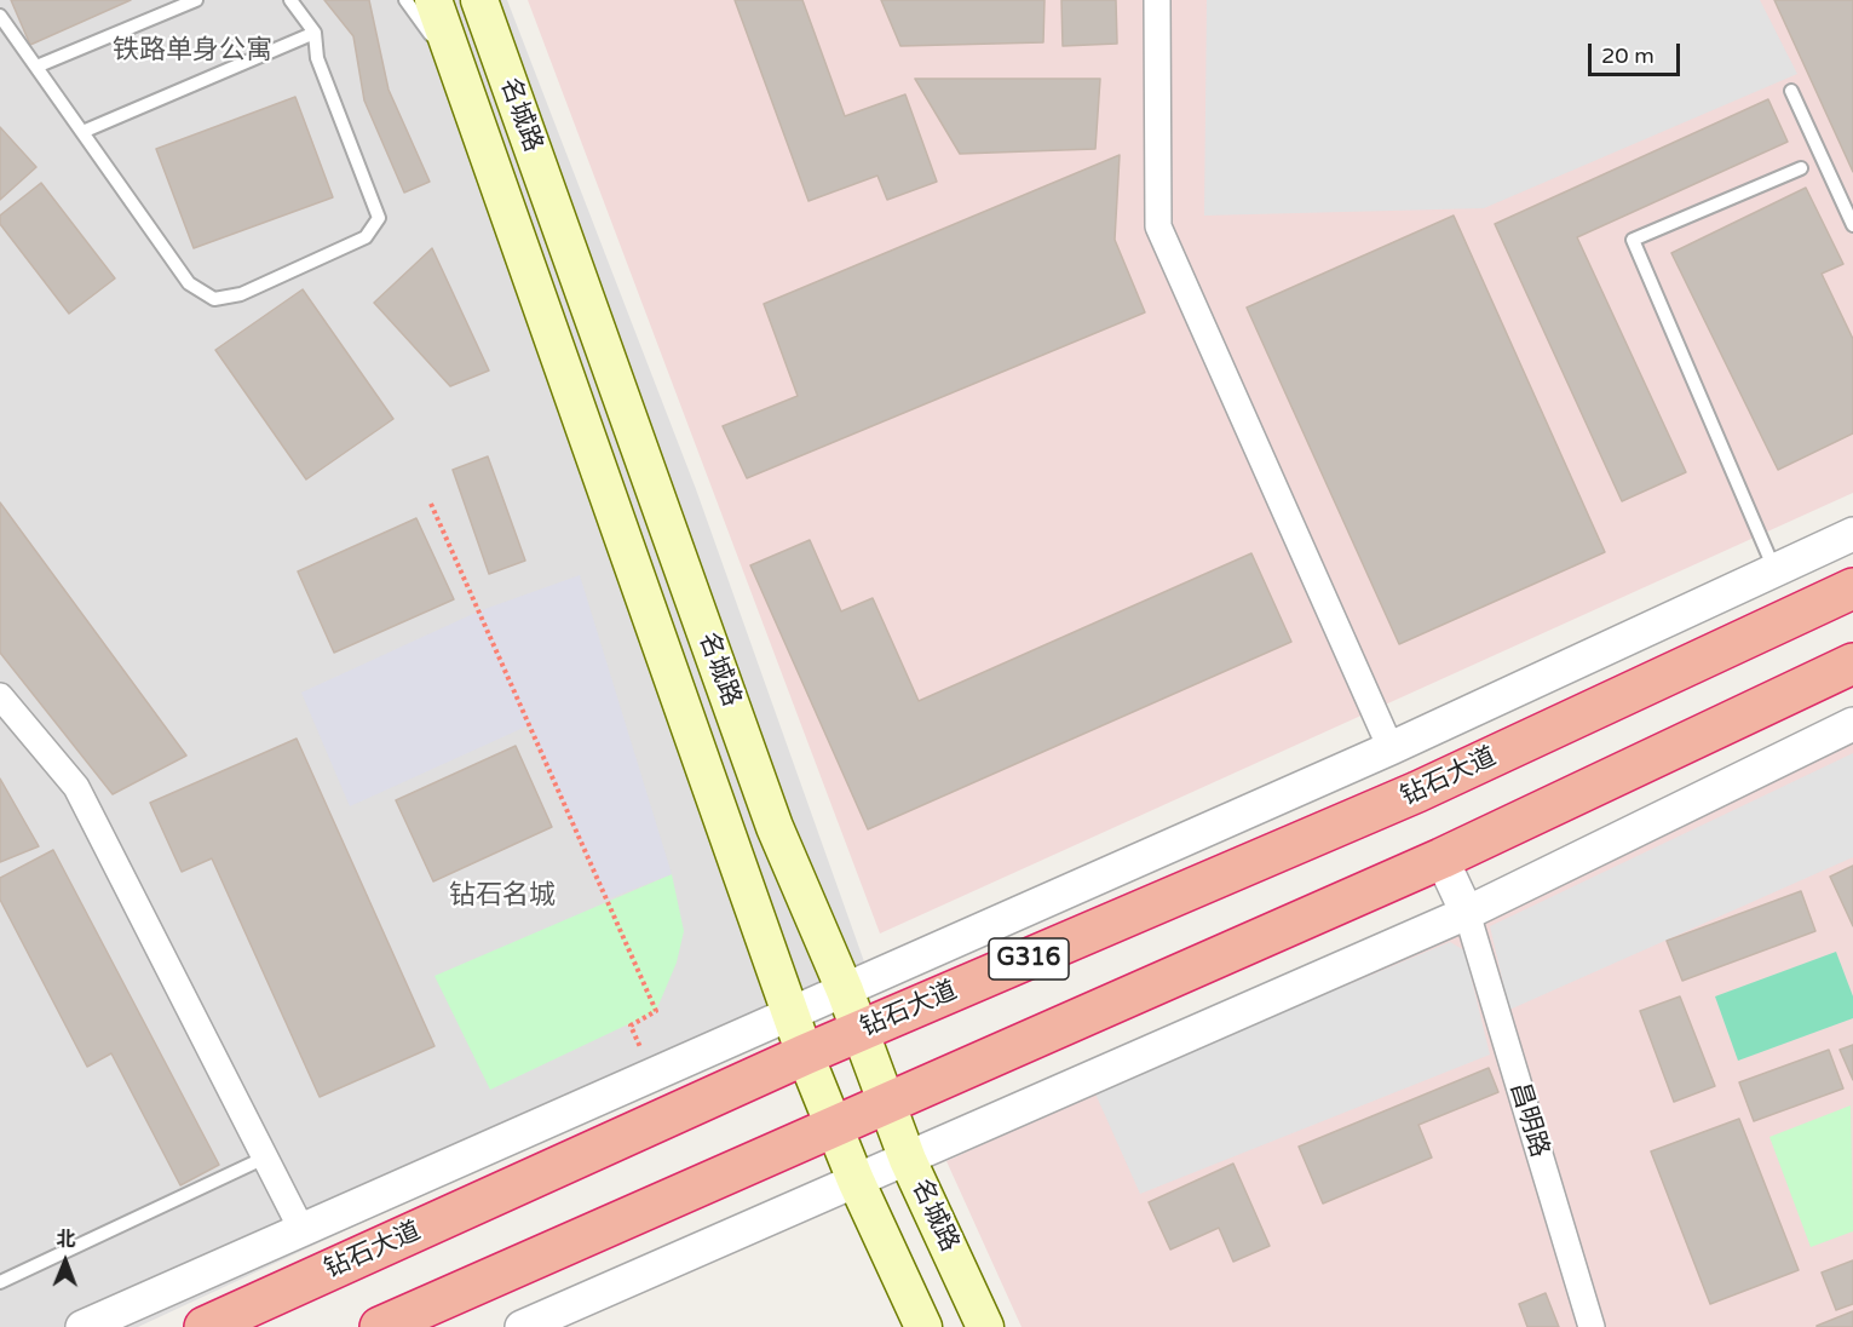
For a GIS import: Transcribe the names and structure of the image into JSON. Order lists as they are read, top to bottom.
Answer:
{
  "streets": {
    "highway": ["钻石大道", "G316"],
    "main road": ["名城路"],
    "street": ["昌明路"]
  },
  "crossings": [
    ["名城路", "钻石大道"]
  ],
  "districts": ["铁路单身公寓", "钻石名城"],
  "scale_bar": "20 m",
  "north": "top"
}
